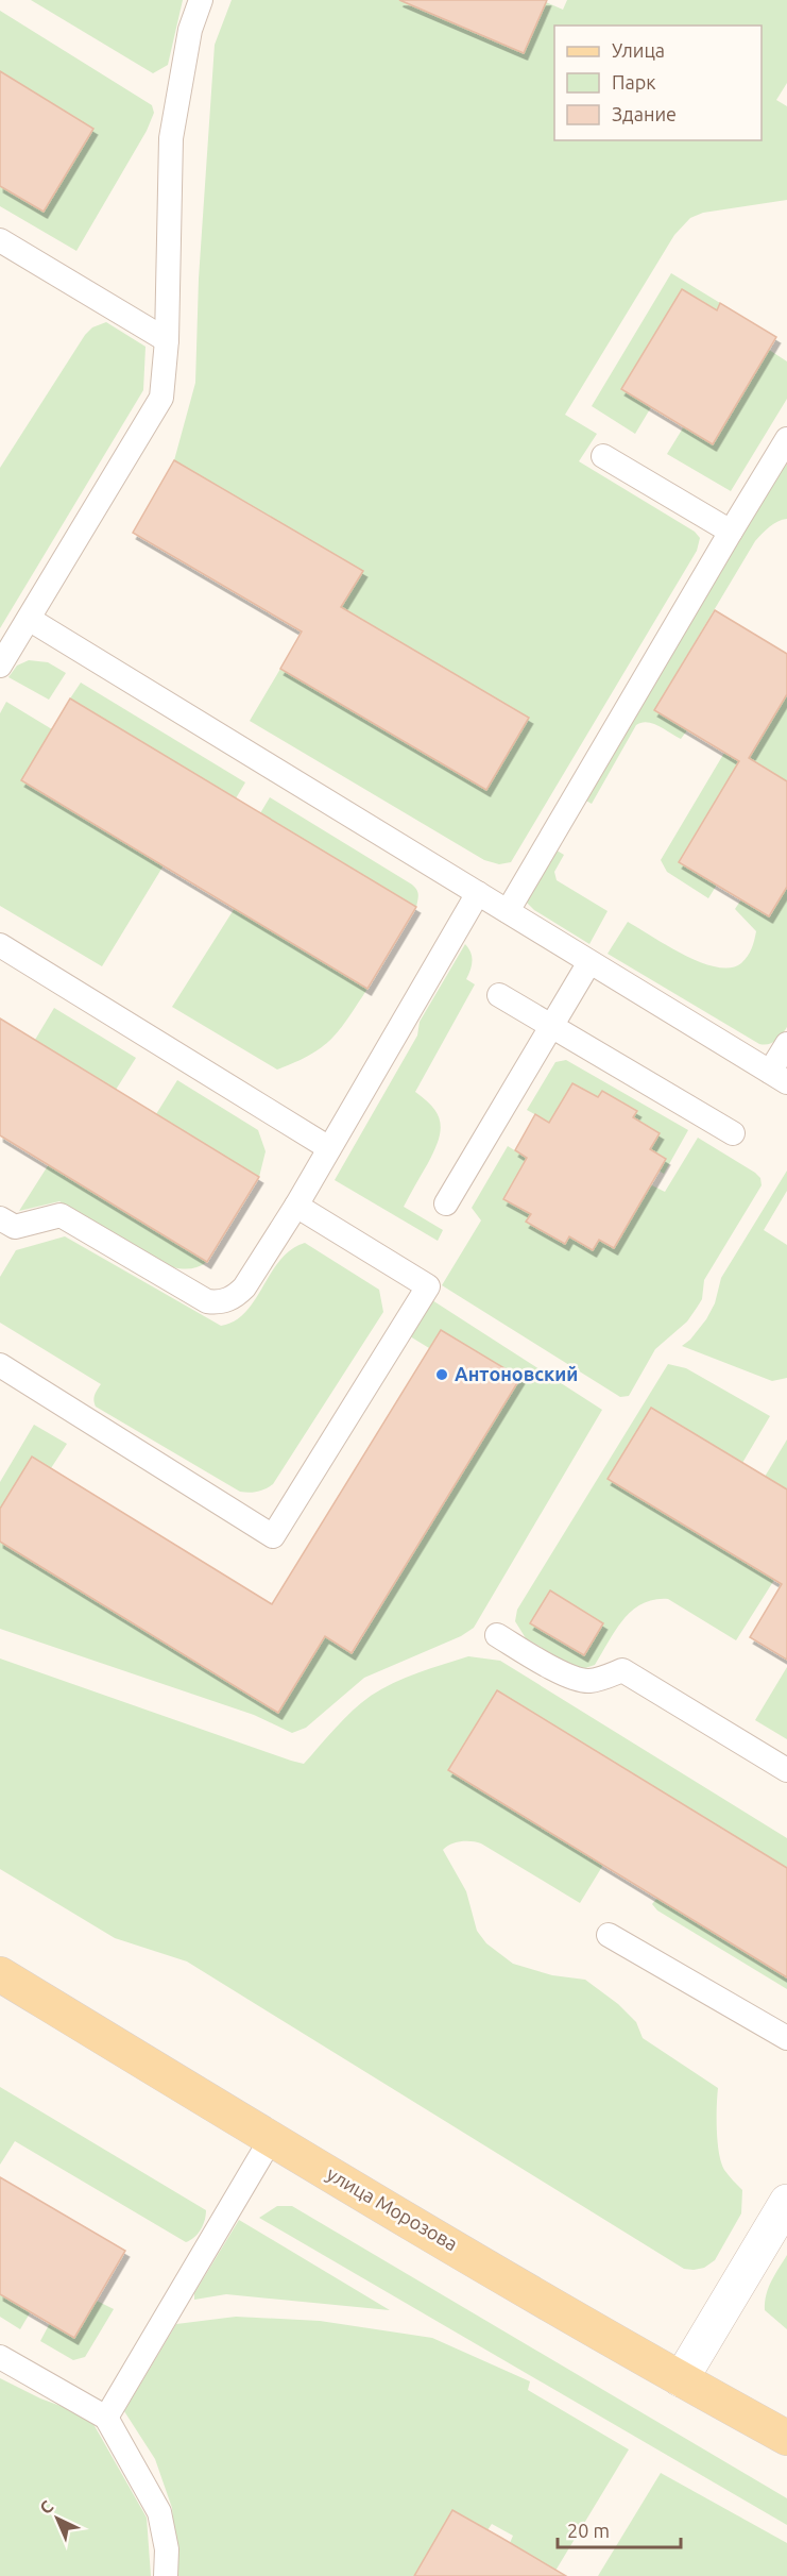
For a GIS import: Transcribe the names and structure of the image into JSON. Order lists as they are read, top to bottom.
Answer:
{
  "streets": {
    "main road": ["улица Морозова"]
  },
  "places": ["Антоновский"],
  "legend": ["Улица", "Парк", "Здание"],
  "scale_bar": "20 m",
  "north": "top left"
}
